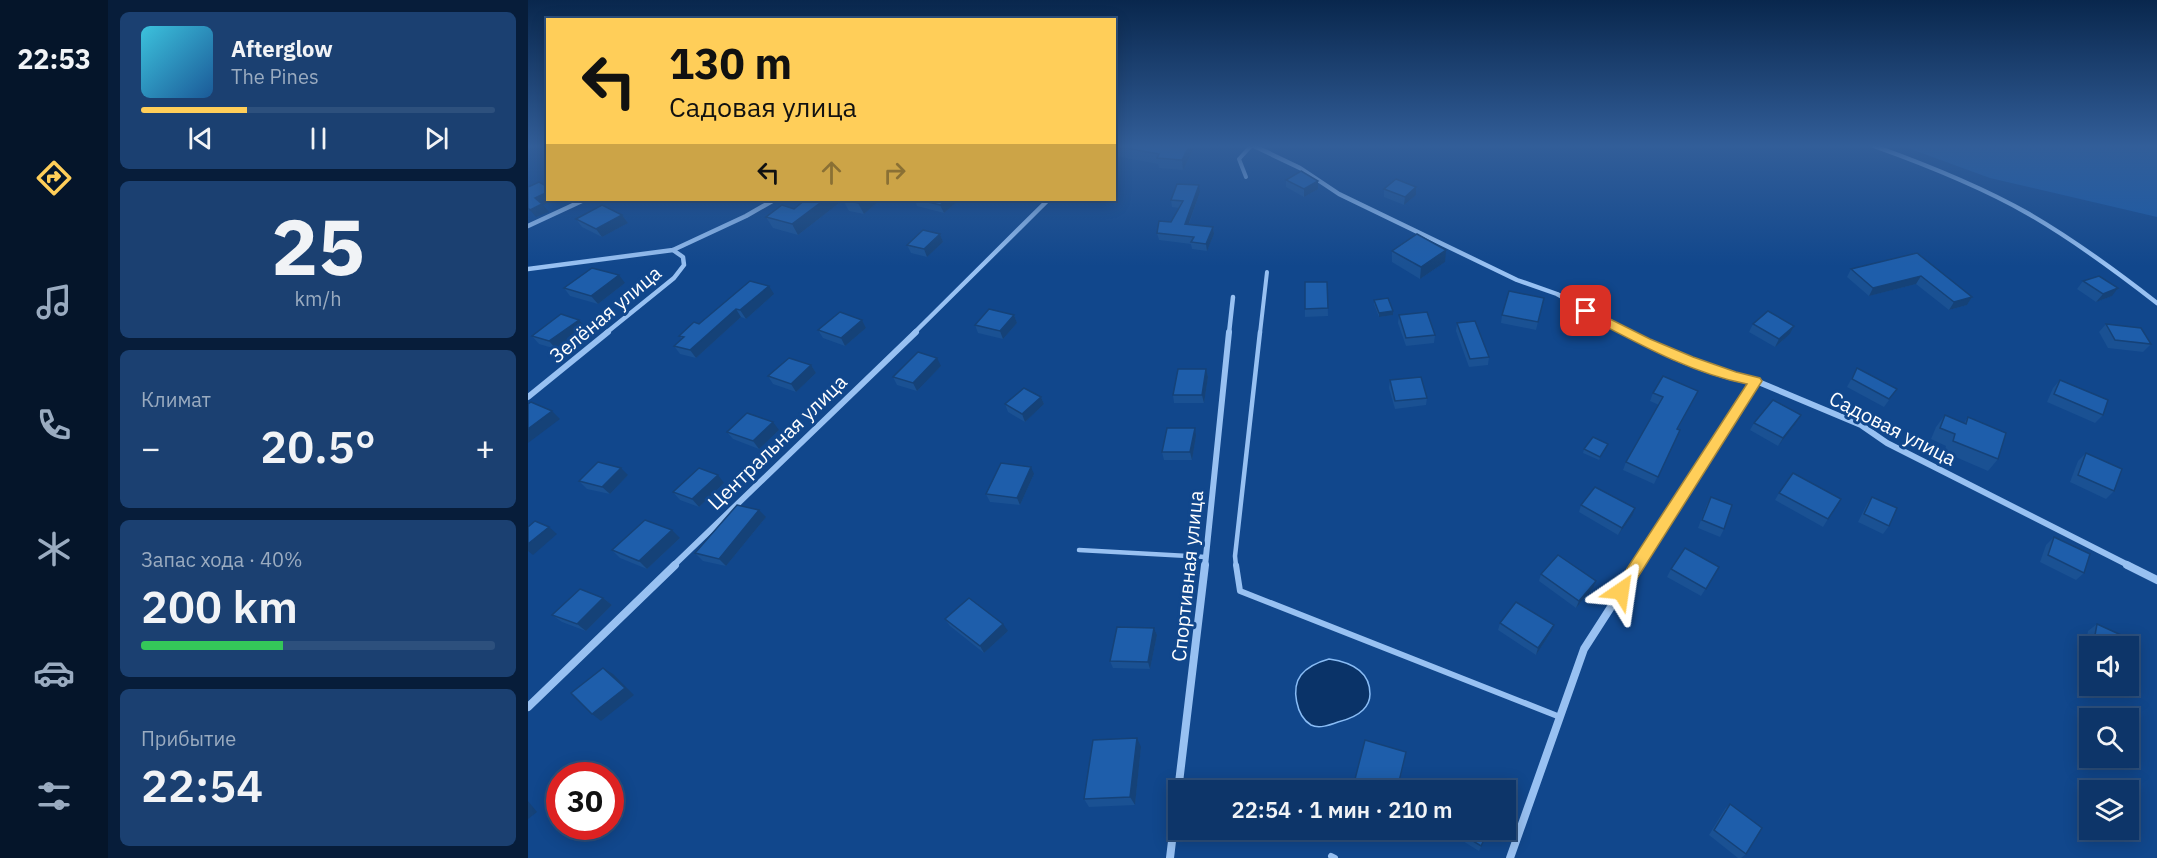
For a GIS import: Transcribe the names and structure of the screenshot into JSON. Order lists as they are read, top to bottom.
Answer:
{
  "streets": {
    "street": [
      "Зелёная улица",
      "Садовая улица",
      "Центральная улица",
      "Спортивная улица"
    ]
  },
  "page": {
    "tabs": "22:53",
    "turn": ["130 m", "Садовая улица"],
    "song": ["Afterglow", "The Pines"],
    "tile": [
      ["25", "km/h"],
      "Климат",
      ["Запас хода · 40%", "200 km"],
      ["Прибытие", "22:54"]
    ],
    "heat": ["−", "20.5°", "+"],
    "limit": "30",
    "trip": "22:54 · 1 мин · 210 m"
  }
}
